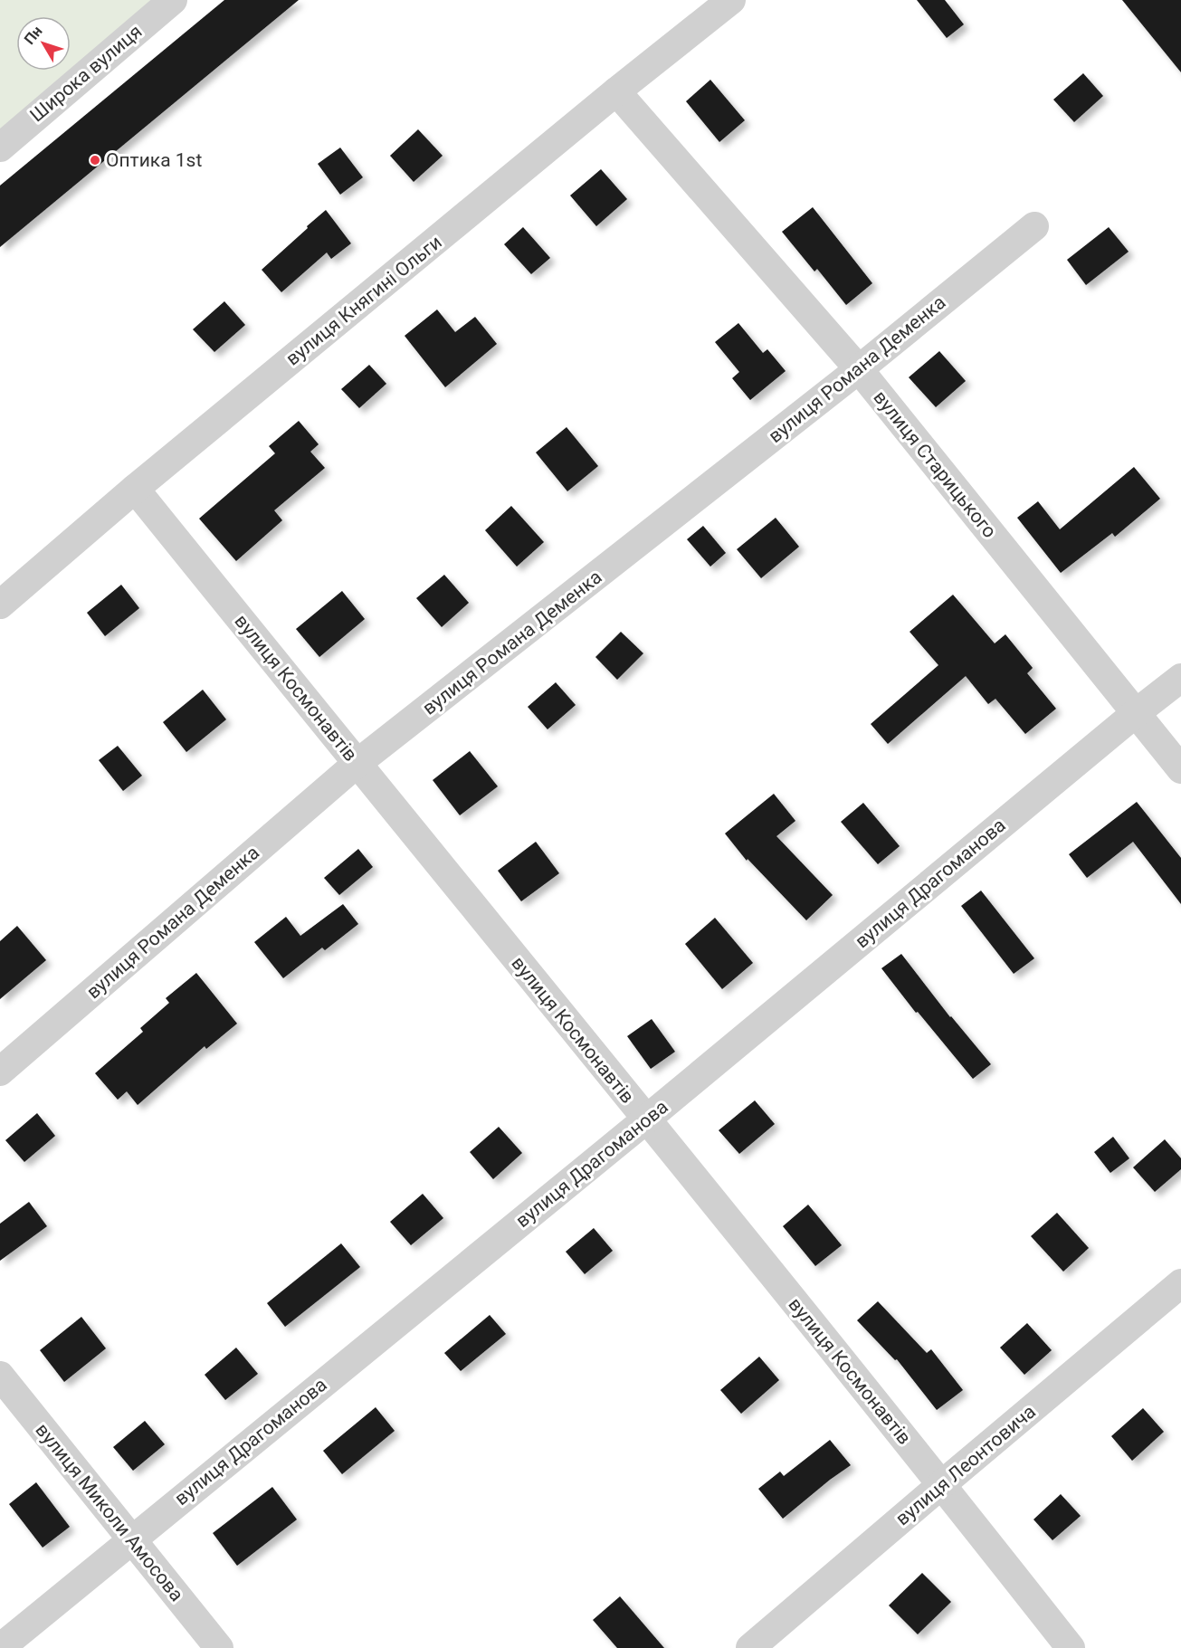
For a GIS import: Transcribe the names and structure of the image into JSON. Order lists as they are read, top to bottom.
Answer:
{
  "streets": {
    "street": [
      "Широка вулиця",
      "вулиця Княгині Ольги",
      "вулиця Романа Деменка",
      "вулиця Старицького",
      "вулиця Космонавтів",
      "вулиця Драгоманова",
      "вулиця Леонтовича",
      "вулиця Миколи Амосова"
    ]
  },
  "crossings": [
    ["вулиця Княгині Ольги", "вулиця Старицького"],
    ["вулиця Княгині Ольги", "вулиця Космонавтів"],
    ["вулиця Романа Деменка", "вулиця Старицького"],
    ["вулиця Романа Деменка", "вулиця Космонавтів"],
    ["вулиця Старицького", "вулиця Драгоманова"],
    ["вулиця Космонавтів", "вулиця Драгоманова"],
    ["вулиця Космонавтів", "вулиця Леонтовича"],
    ["вулиця Драгоманова", "вулиця Миколи Амосова"]
  ],
  "places": ["Оптика 1st"],
  "north": "top left"
}
